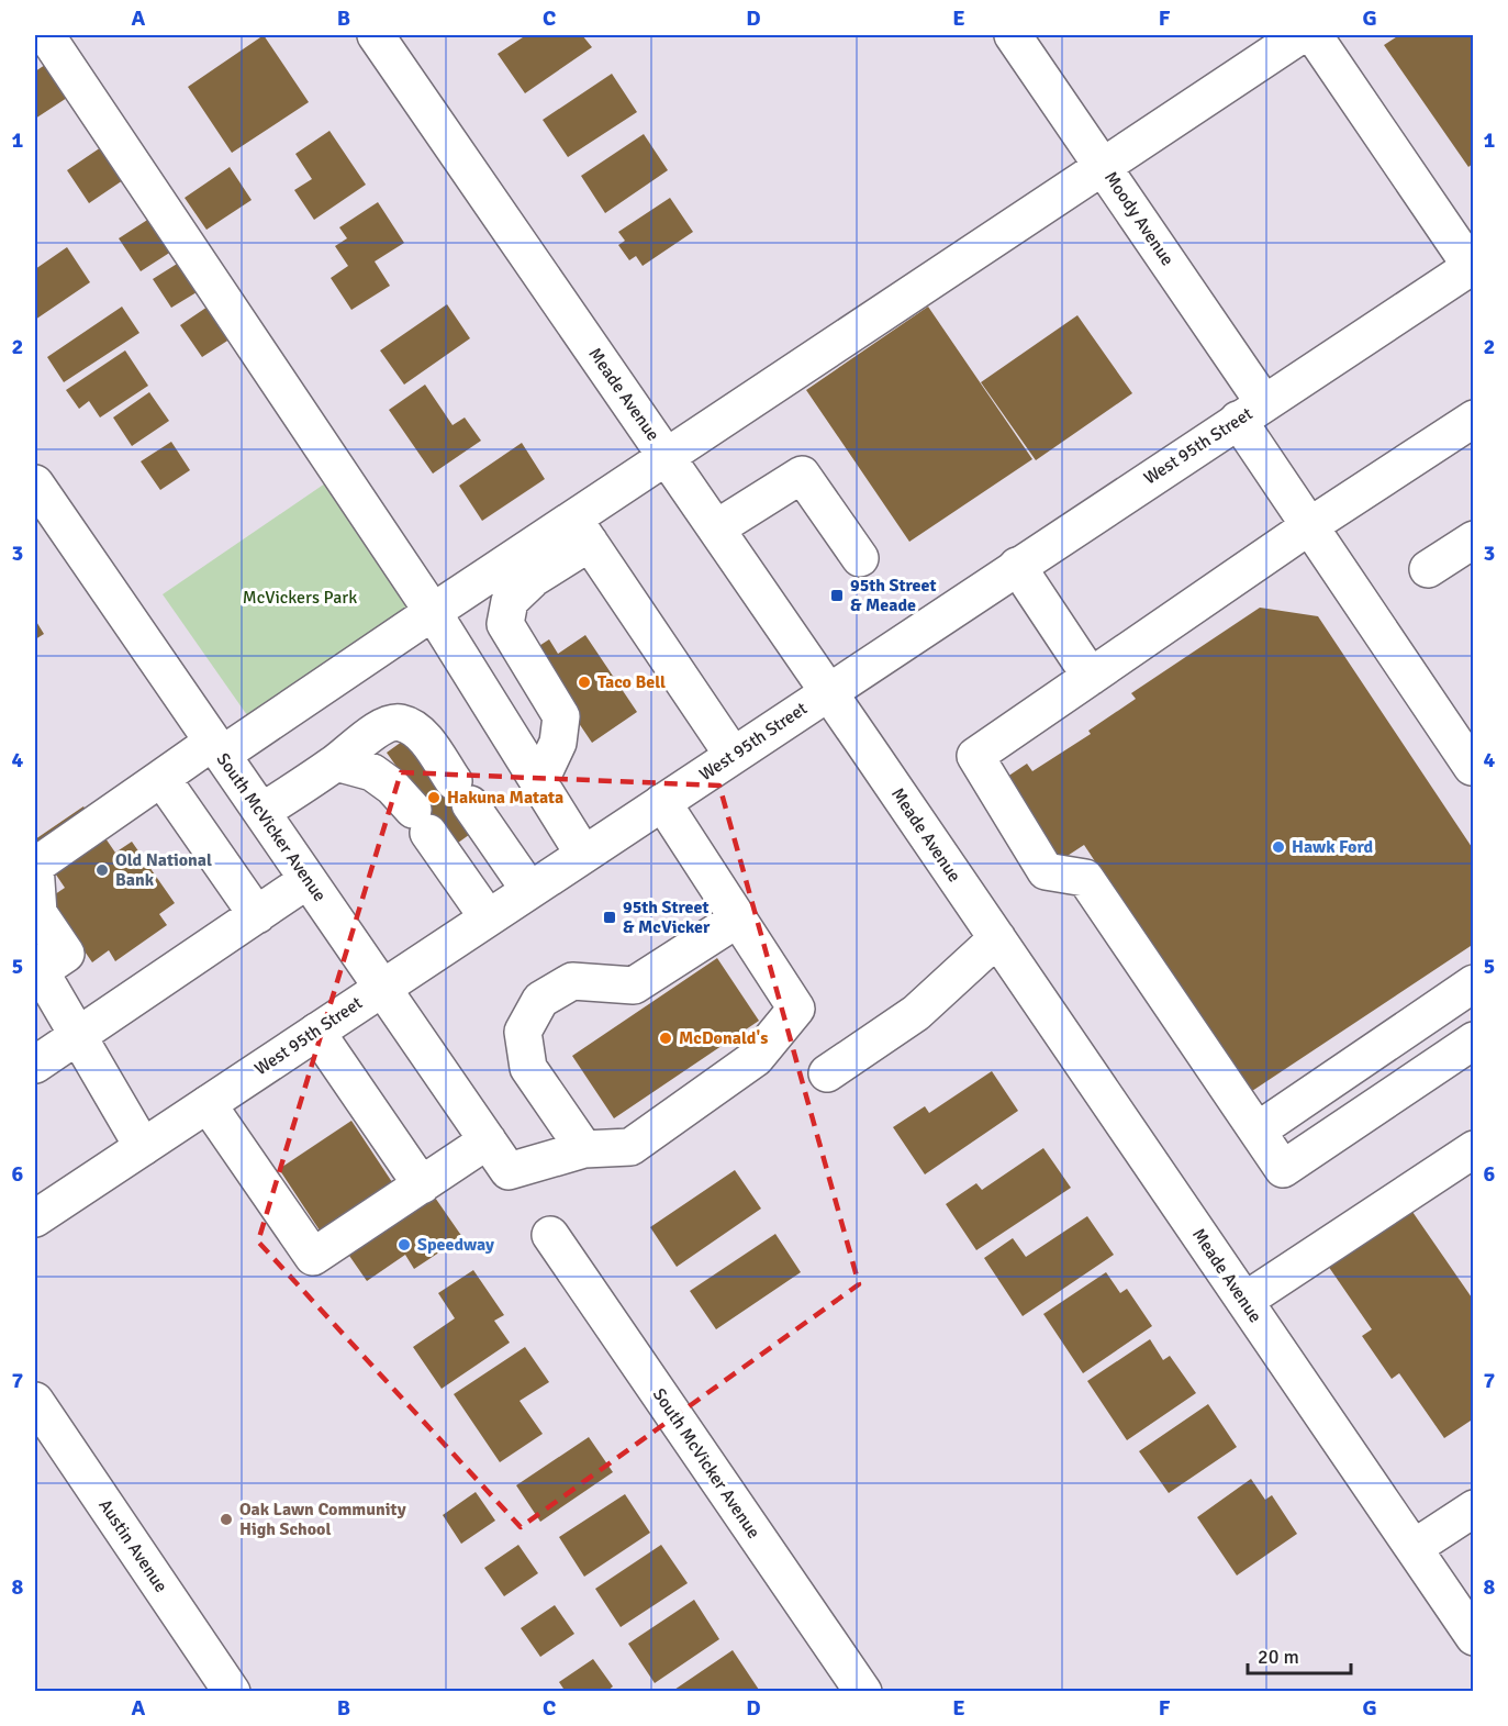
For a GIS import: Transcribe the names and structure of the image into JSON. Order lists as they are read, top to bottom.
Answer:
{
  "streets": {
    "street": [
      "Moody Avenue",
      "Meade Avenue",
      "West 95th Street",
      "South McVicker Avenue",
      "Austin Avenue"
    ]
  },
  "crossings": [
    ["Moody Avenue", "West 95th Street"],
    ["Meade Avenue", "West 95th Street"],
    ["West 95th Street", "South McVicker Avenue"]
  ],
  "parks": ["McVickers Park"],
  "places": {
    "transit": ["95th Street & Meade", "95th Street & McVicker"],
    "other": [
      "Taco Bell",
      "Hakuna Matata",
      "Hawk Ford",
      "Old National Bank",
      "McDonald's",
      "Speedway",
      "Oak Lawn Community High School"
    ]
  },
  "scale_bar": "20 m",
  "grid": {
    "columns": [
      "A",
      "B",
      "C",
      "D",
      "E",
      "F",
      "G"
    ],
    "rows": [
      "1",
      "2",
      "3",
      "4",
      "5",
      "6",
      "7",
      "8"
    ]
  }
}
